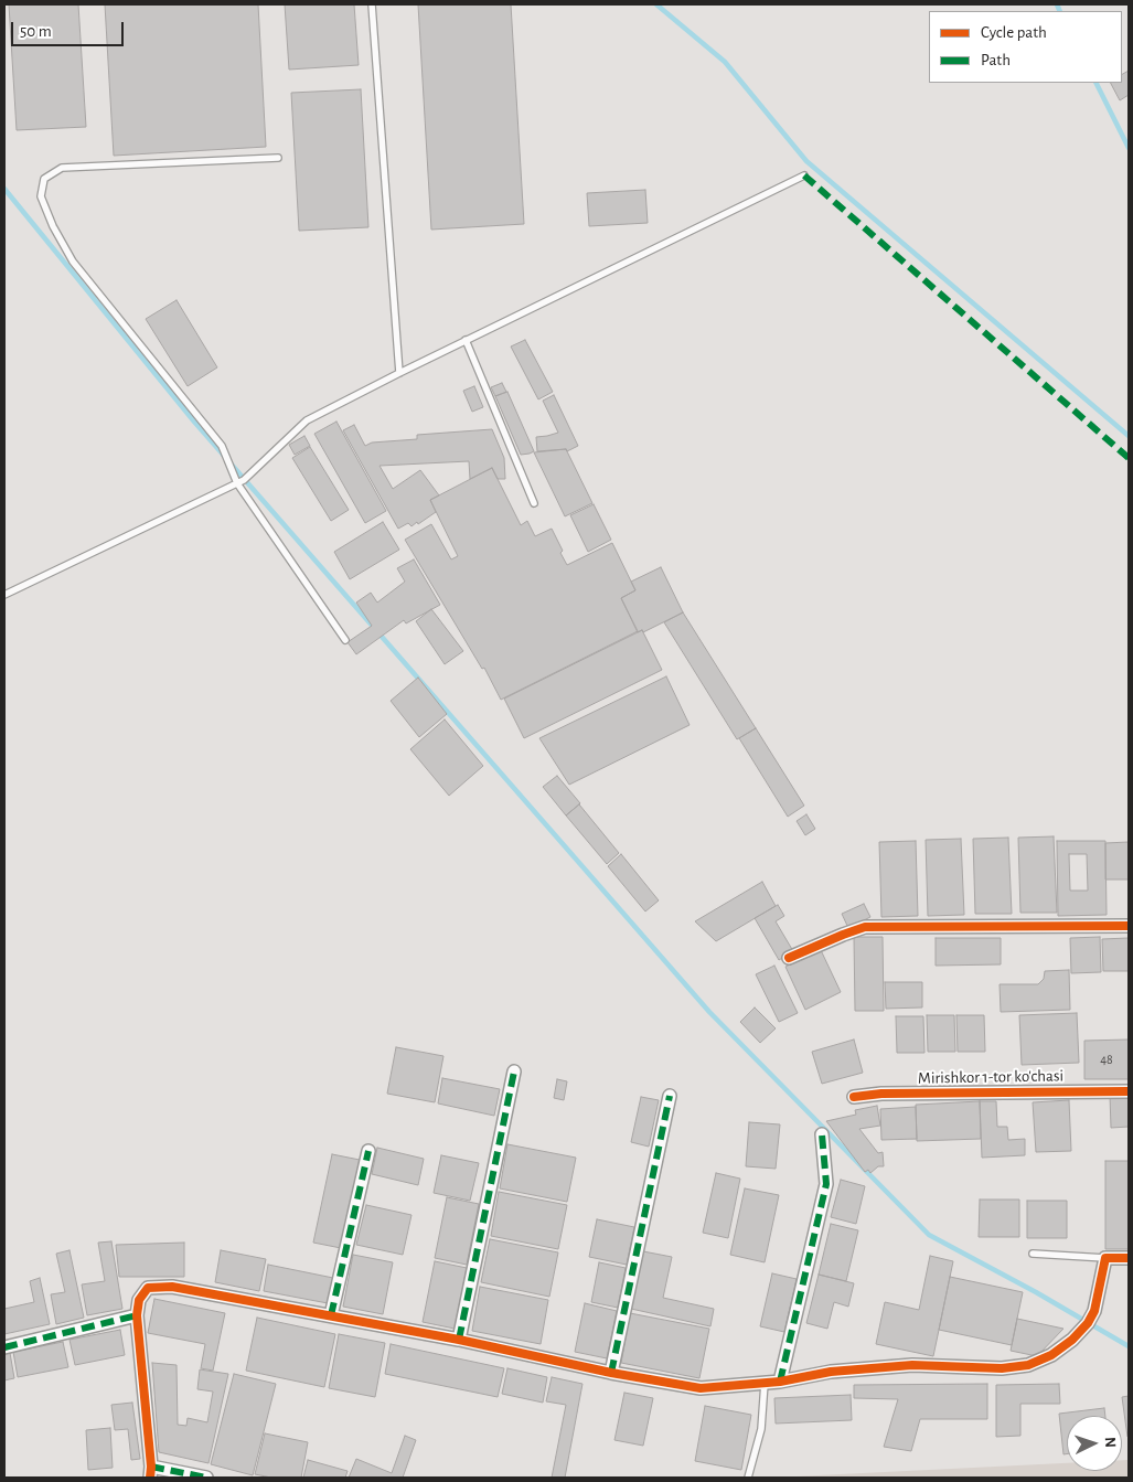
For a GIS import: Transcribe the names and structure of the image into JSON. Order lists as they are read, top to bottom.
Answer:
{
  "streets": {
    "street": ["Mirishkor 1-tor ko'chasi"]
  },
  "house_numbers": ["48"],
  "legend": ["Cycle path", "Path"],
  "scale_bar": "50 m",
  "north": "right"
}
